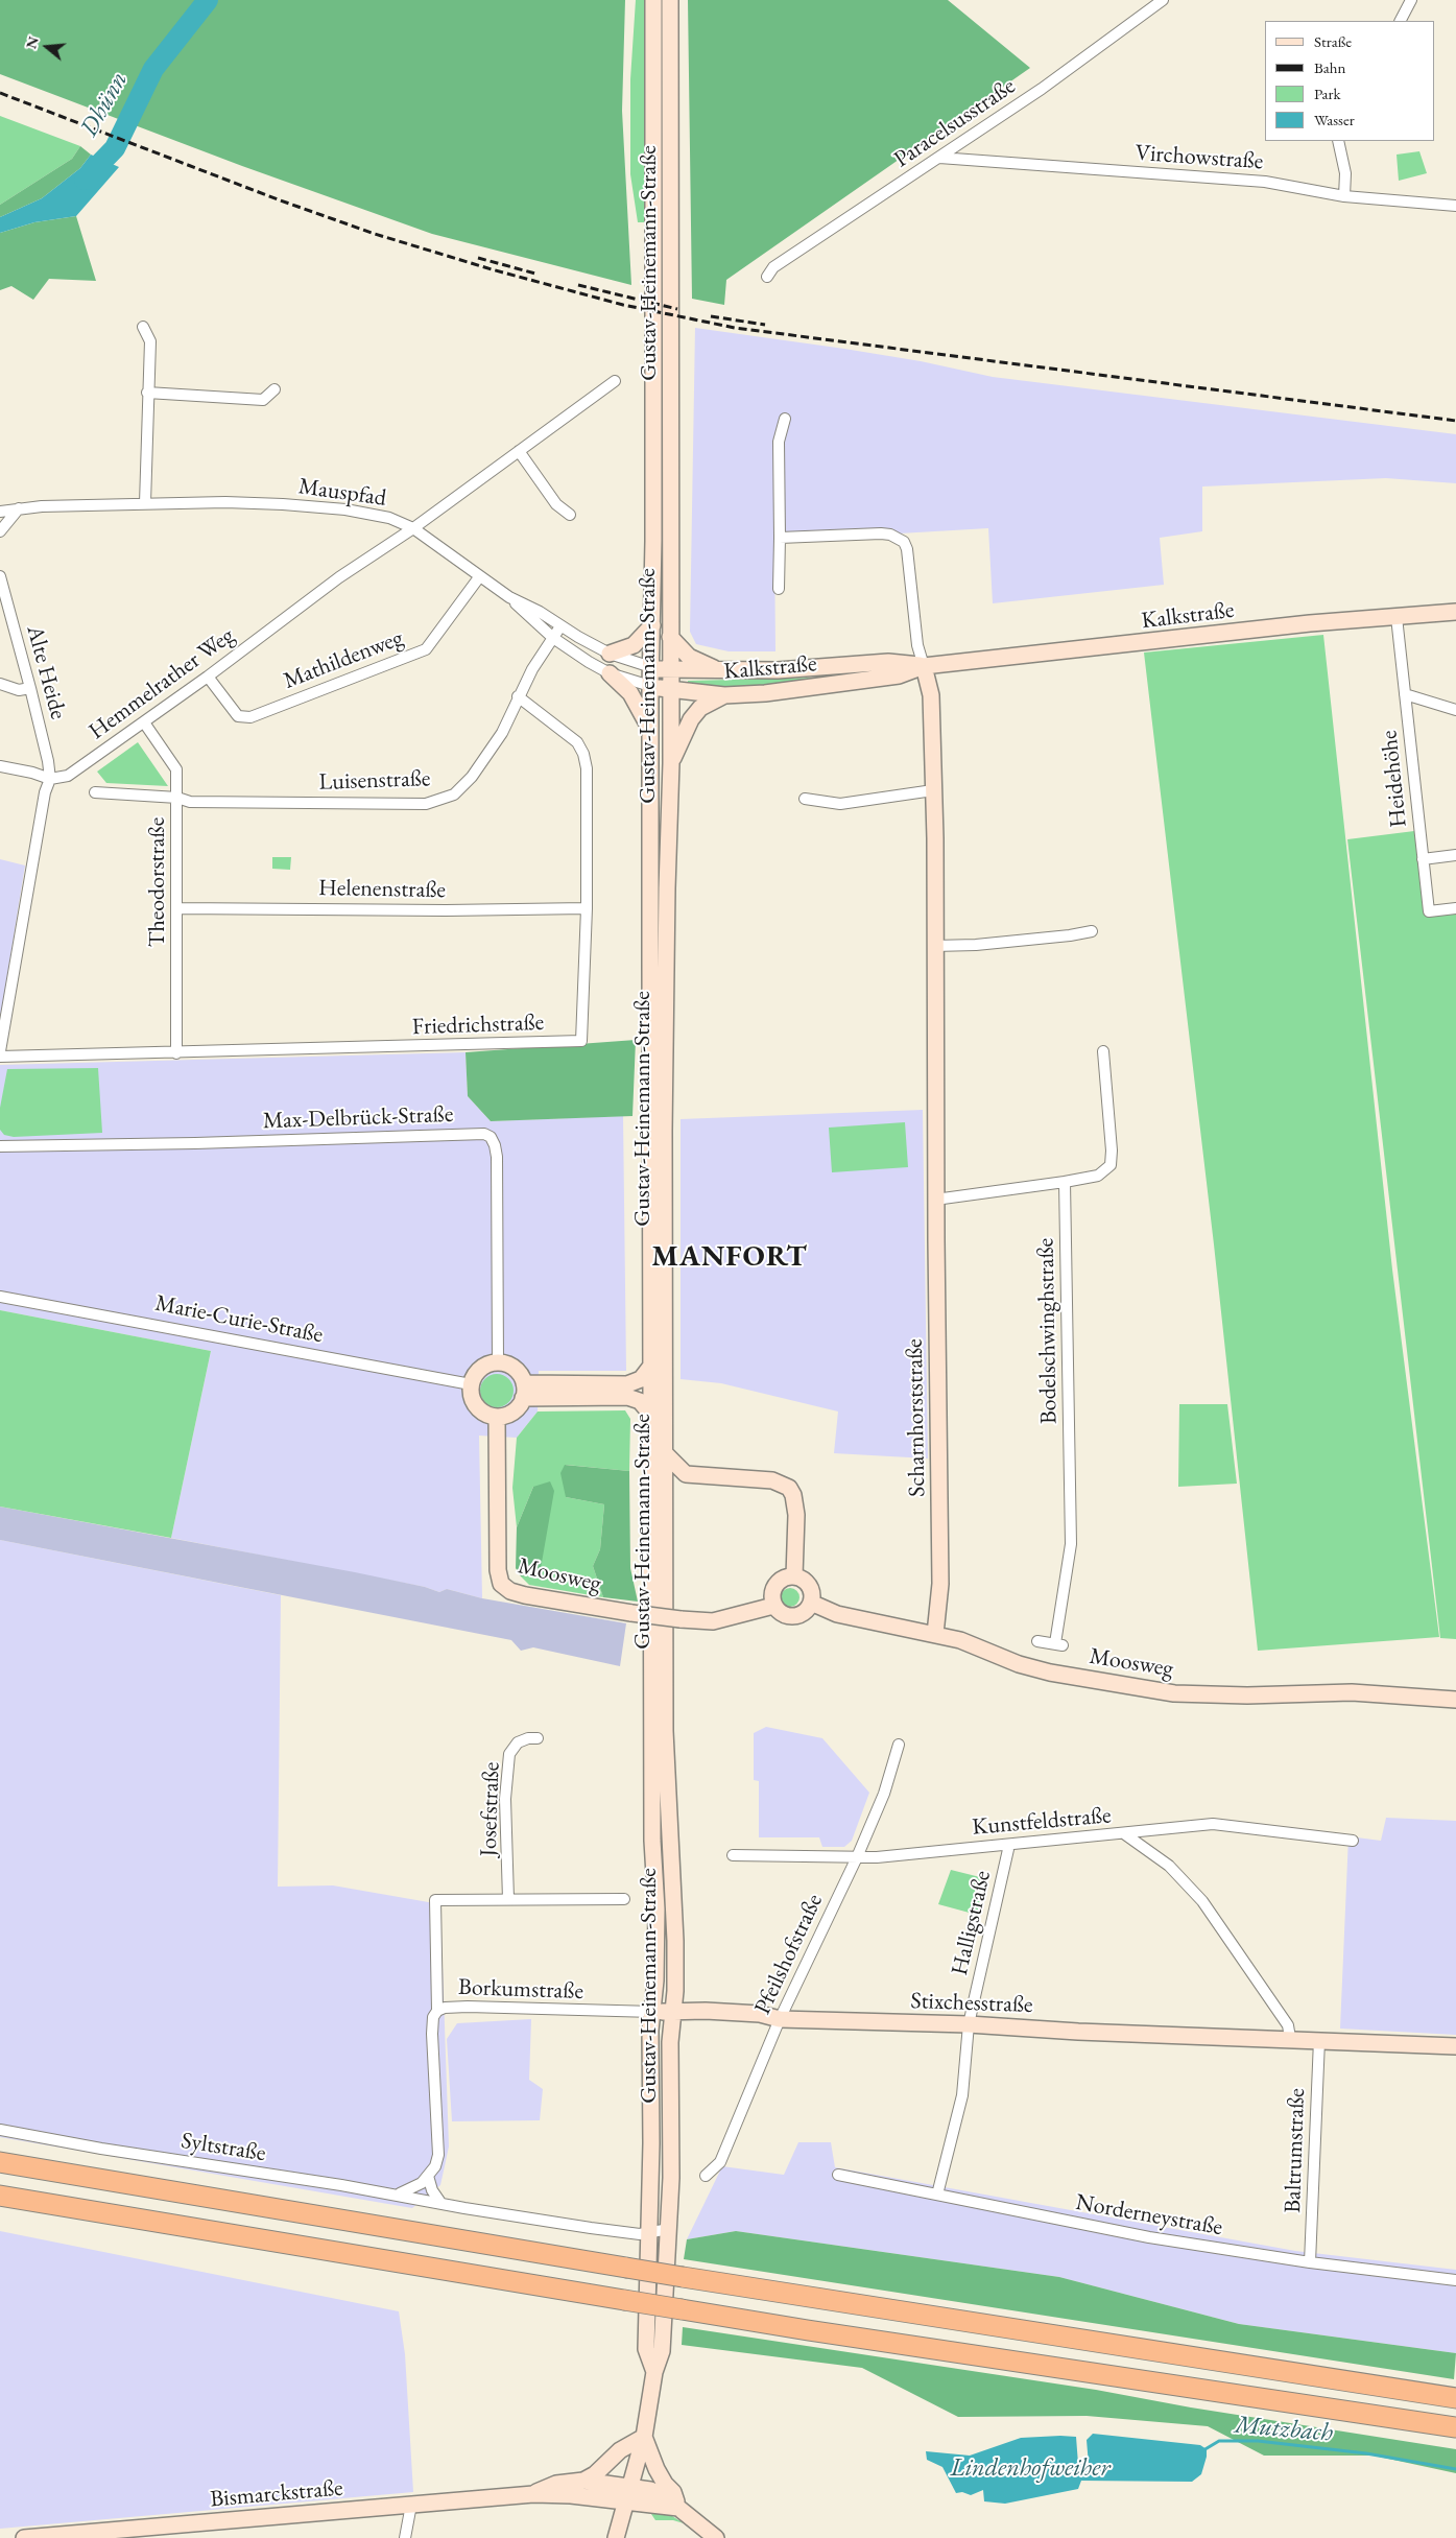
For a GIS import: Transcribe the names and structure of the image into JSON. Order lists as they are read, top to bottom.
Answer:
{
  "streets": {
    "main road": [
      "Gustav-Heinemann-Straße",
      "Kalkstraße",
      "Scharnhorststraße",
      "Moosweg",
      "Stixchesstraße",
      "Bismarckstraße"
    ],
    "street": [
      "Paracelsusstraße",
      "Virchowstraße",
      "Mauspfad",
      "Mathildenweg",
      "Alte Heide",
      "Hemmelrather Weg",
      "Heidehöhe",
      "Luisenstraße",
      "Theodorstraße",
      "Helenenstraße",
      "Friedrichstraße",
      "Max-Delbrück-Straße",
      "Marie-Curie-Straße",
      "Bodelschwinghstraße",
      "Josefstraße",
      "Kunstfeldstraße",
      "Halligstraße",
      "Pfeilshofstraße",
      "Borkumstraße",
      "Syltstraße",
      "Baltrumstraße",
      "Norderneystraße"
    ]
  },
  "crossings": [
    ["Paracelsusstraße", "Virchowstraße"],
    ["Gustav-Heinemann-Straße", "Mauspfad"],
    ["Gustav-Heinemann-Straße", "Kalkstraße"],
    ["Gustav-Heinemann-Straße", "Borkumstraße"],
    ["Gustav-Heinemann-Straße", "Stixchesstraße"],
    ["Gustav-Heinemann-Straße", "Syltstraße"],
    ["Gustav-Heinemann-Straße", "Bismarckstraße"],
    ["Mauspfad", "Kalkstraße"],
    ["Mauspfad", "Mathildenweg"],
    ["Mauspfad", "Hemmelrather Weg"],
    ["Mauspfad", "Luisenstraße"],
    ["Kalkstraße", "Heidehöhe"],
    ["Kalkstraße", "Scharnhorststraße"],
    ["Mathildenweg", "Hemmelrather Weg"],
    ["Alte Heide", "Hemmelrather Weg"],
    ["Hemmelrather Weg", "Theodorstraße"],
    ["Luisenstraße", "Theodorstraße"],
    ["Luisenstraße", "Friedrichstraße"],
    ["Theodorstraße", "Helenenstraße"],
    ["Theodorstraße", "Friedrichstraße"],
    ["Helenenstraße", "Friedrichstraße"],
    ["Max-Delbrück-Straße", "Marie-Curie-Straße"],
    ["Max-Delbrück-Straße", "Moosweg"],
    ["Marie-Curie-Straße", "Moosweg"],
    ["Scharnhorststraße", "Moosweg"],
    ["Kunstfeldstraße", "Halligstraße"],
    ["Kunstfeldstraße", "Pfeilshofstraße"],
    ["Halligstraße", "Stixchesstraße"],
    ["Halligstraße", "Norderneystraße"],
    ["Pfeilshofstraße", "Stixchesstraße"],
    ["Borkumstraße", "Stixchesstraße"],
    ["Borkumstraße", "Syltstraße"],
    ["Stixchesstraße", "Baltrumstraße"],
    ["Baltrumstraße", "Norderneystraße"]
  ],
  "districts": ["MANFORT"],
  "water": ["Dhünn", "Mutzbach", "Lindenhofweiher"],
  "legend": [
    "Straße",
    "Bahn",
    "Park",
    "Wasser"
  ],
  "north": "left"
}
